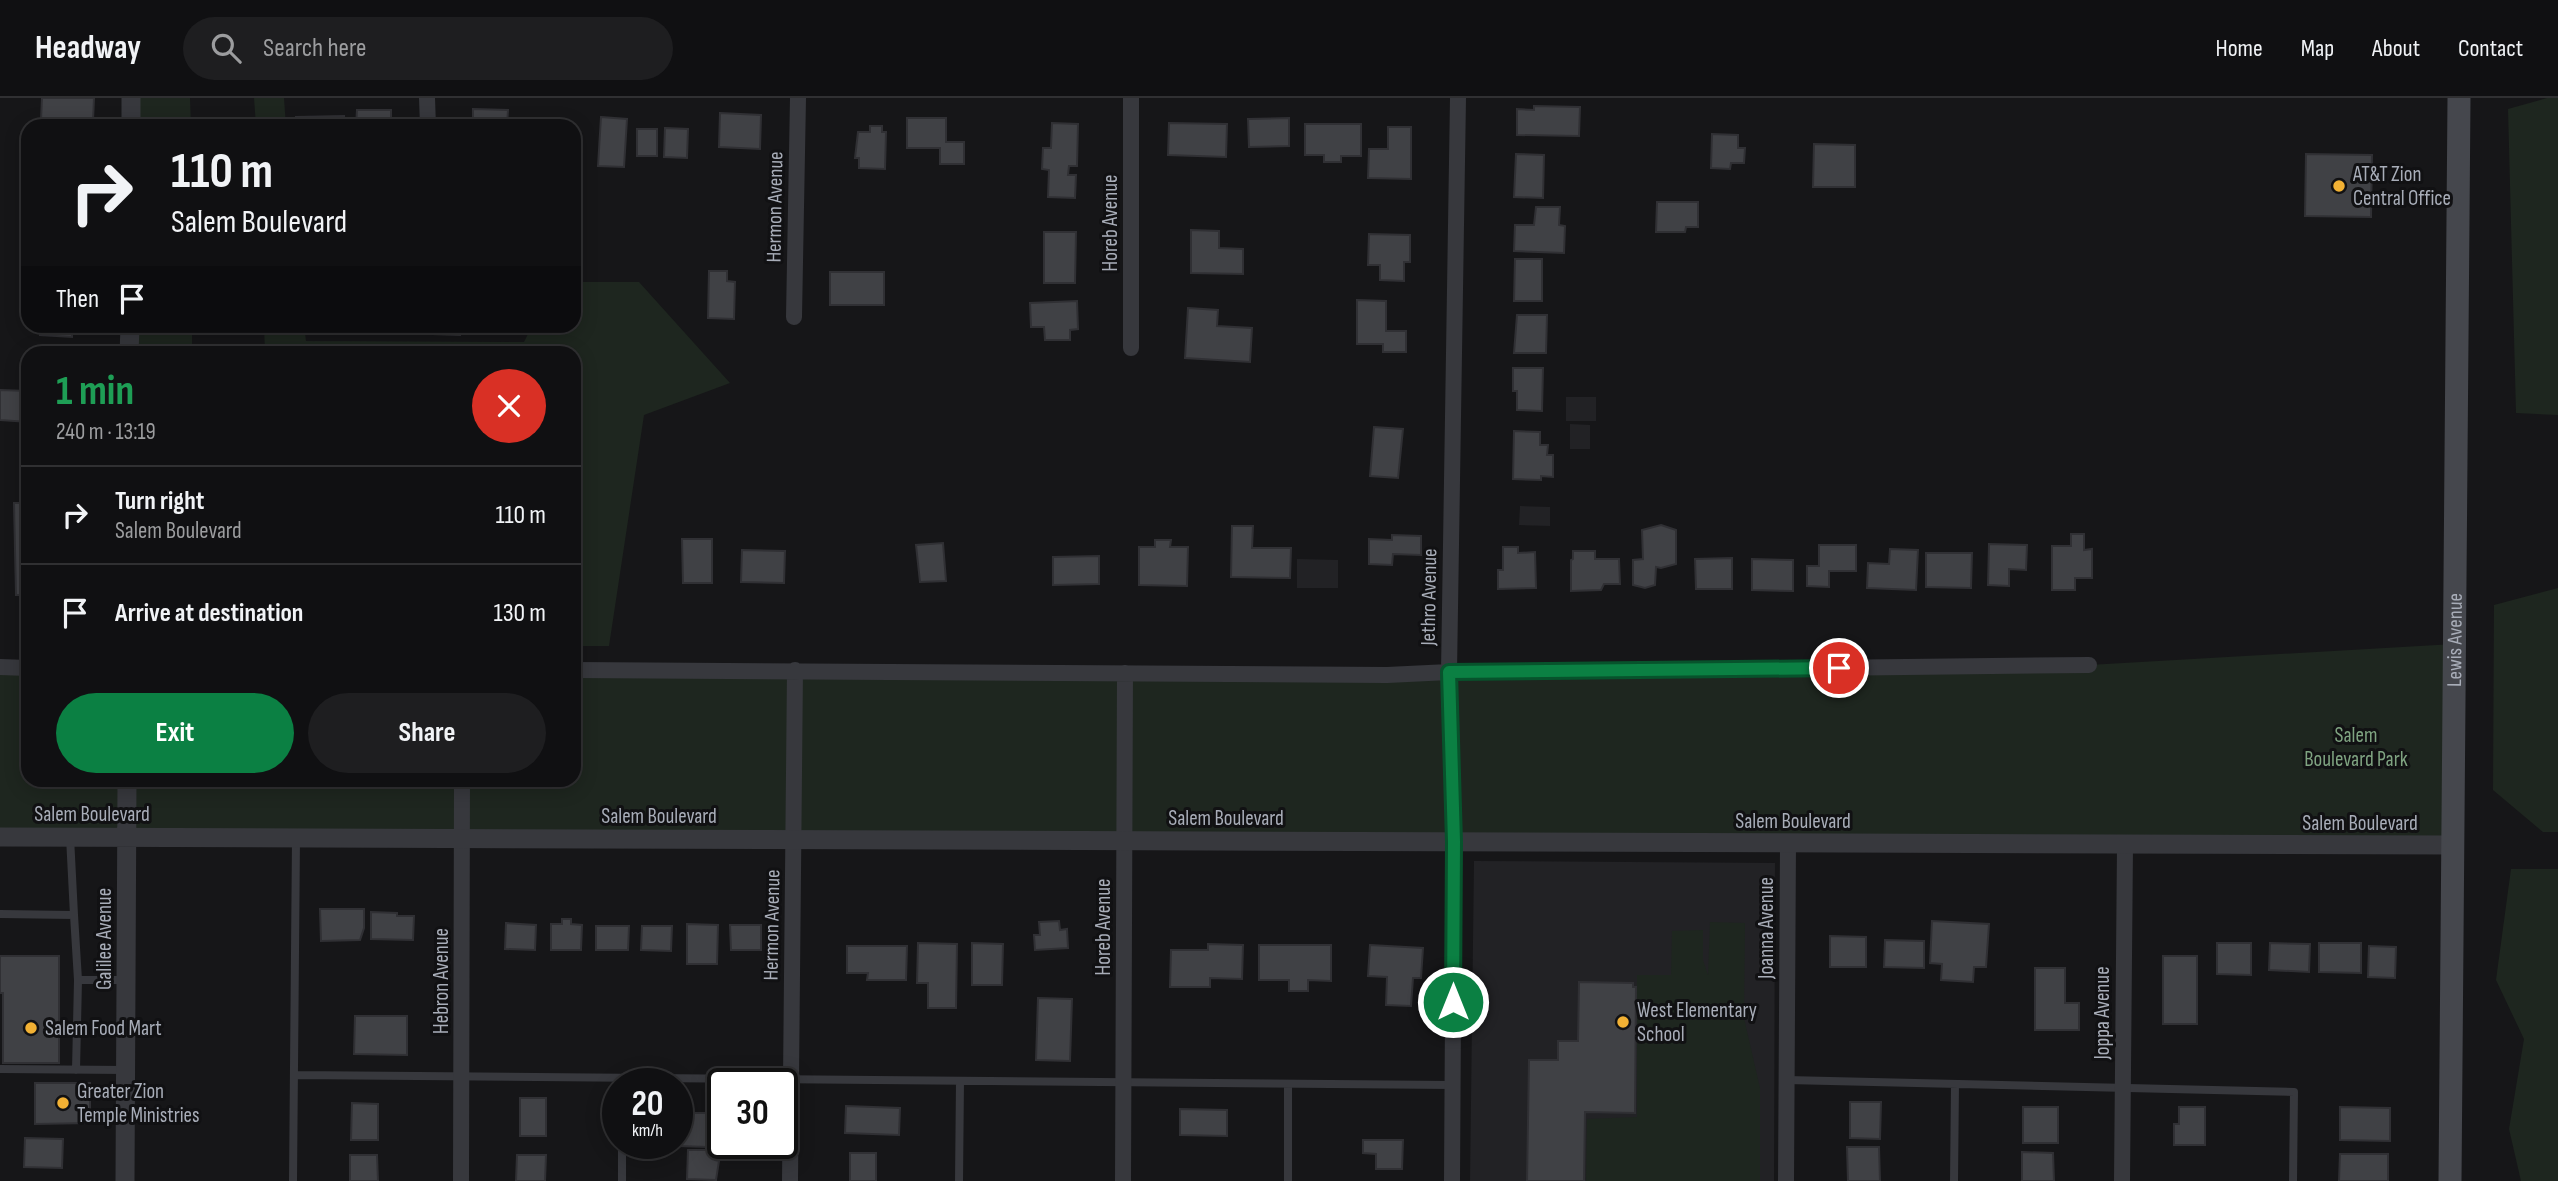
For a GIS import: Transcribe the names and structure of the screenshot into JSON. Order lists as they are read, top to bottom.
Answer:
{
  "streets": {
    "main road": ["Lewis Avenue"],
    "street": [
      "Hermon Avenue",
      "Horeb Avenue",
      "Jethro Avenue",
      "Salem Boulevard",
      "Joanna Avenue",
      "Galilee Avenue",
      "Hebron Avenue",
      "Joppa Avenue"
    ]
  },
  "crossings": [
    ["Hermon Avenue", "Salem Boulevard"],
    ["Horeb Avenue", "Salem Boulevard"],
    ["Jethro Avenue", "Salem Boulevard"],
    ["Lewis Avenue", "Salem Boulevard"],
    ["Salem Boulevard", "Joanna Avenue"],
    ["Salem Boulevard", "Galilee Avenue"],
    ["Salem Boulevard", "Hebron Avenue"],
    ["Salem Boulevard", "Joppa Avenue"]
  ],
  "parks": ["Salem Boulevard Park"],
  "places": [
    "AT&T Zion Central Office",
    "West Elementary School",
    "Salem Food Mart",
    "Greater Zion Temple Ministries"
  ],
  "page": {
    "header": "Headway",
    "search": "Search here",
    "nav": [
      "Home",
      "Map",
      "About",
      "Contact"
    ],
    "turn": ["110 m", "Salem Boulevard"],
    "then": "Then",
    "heading": ["1 min", "240 m · 13:19"],
    "list": [
      {
        "name": "Turn right",
        "note": "Salem Boulevard",
        "value": "110 m"
      },
      {
        "name": "Arrive at destination",
        "value": "130 m"
      }
    ],
    "buttons": ["Exit", "Share"],
    "speed": "20 km/h",
    "limit": "30"
  }
}
